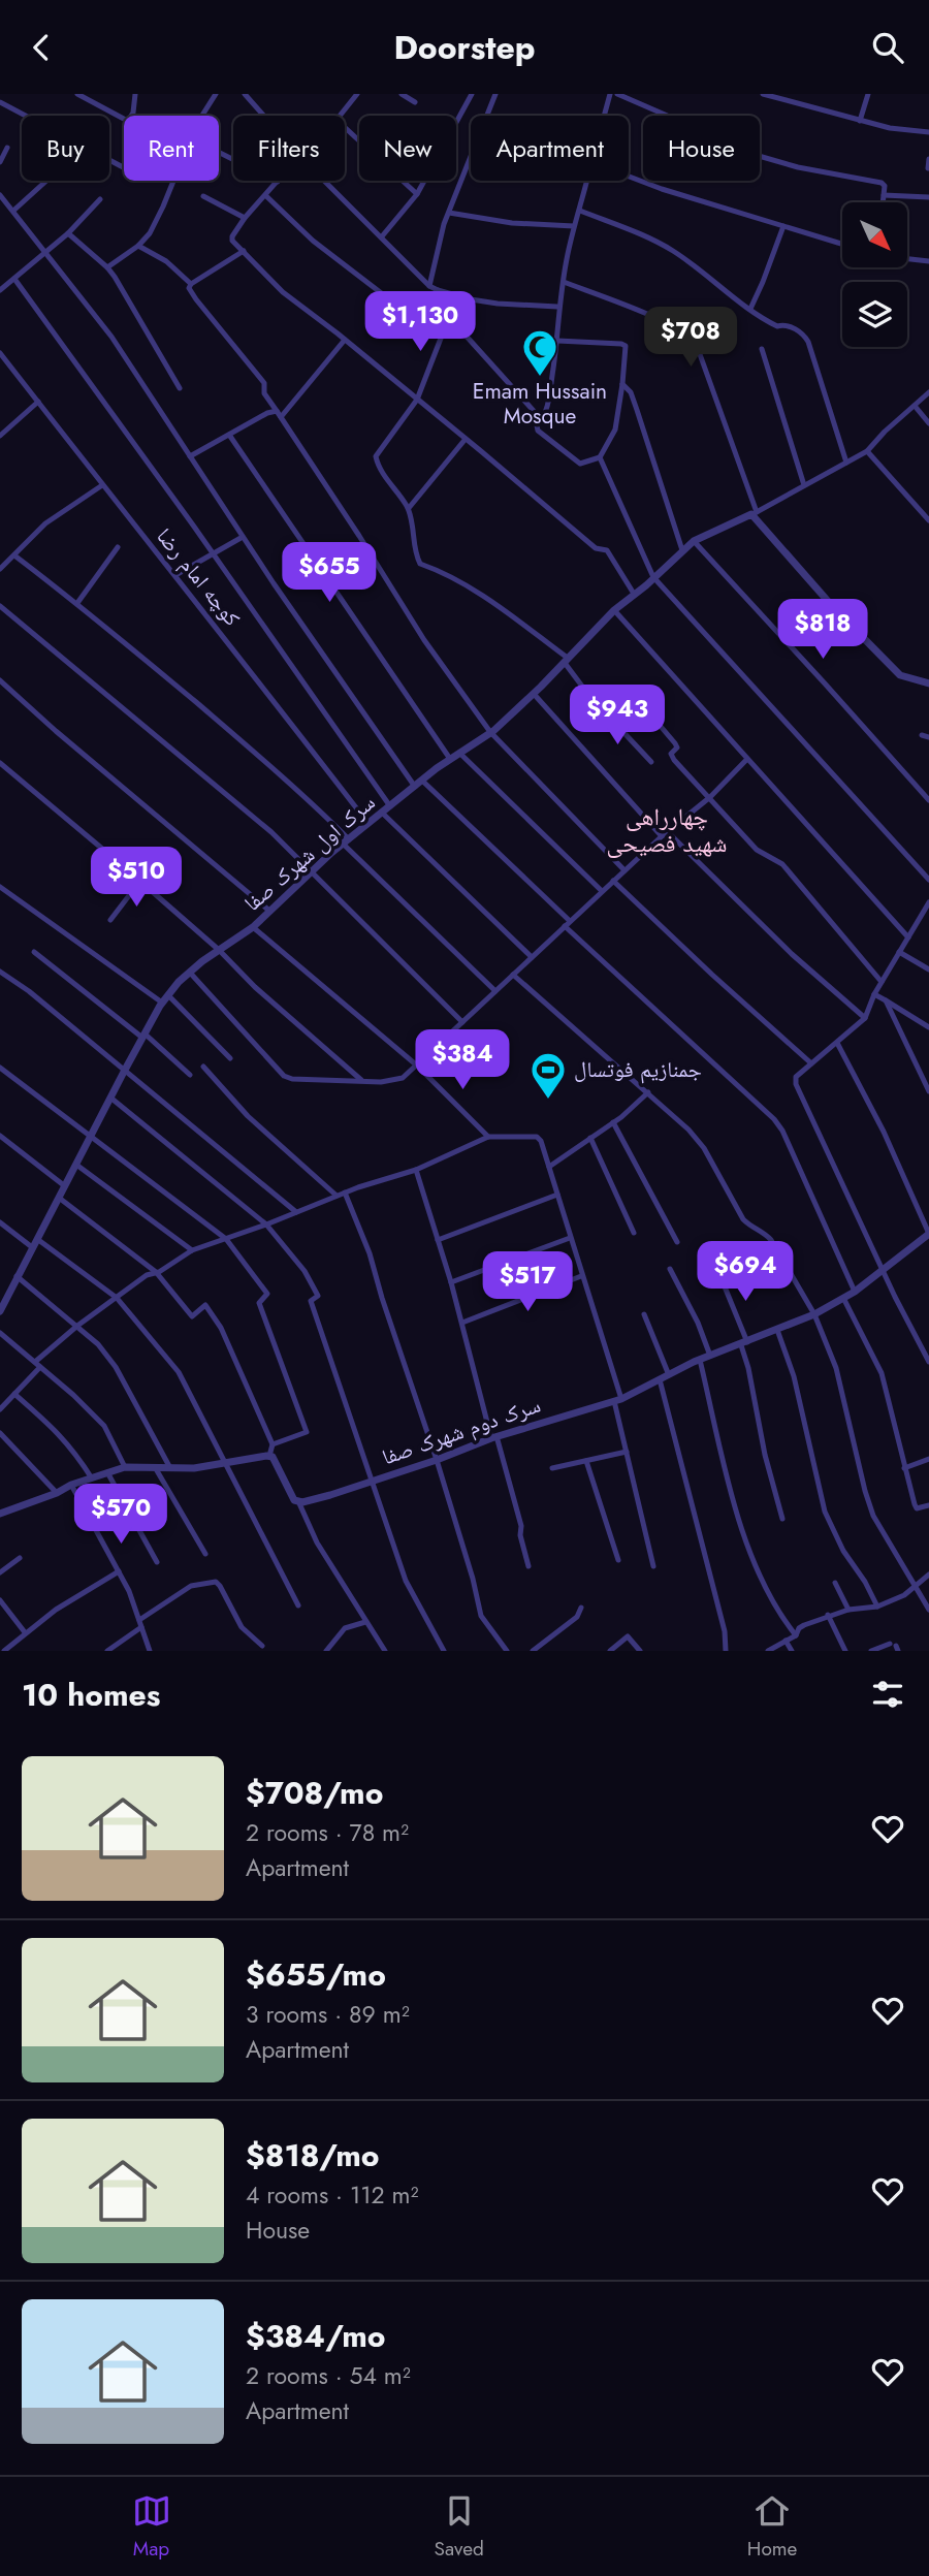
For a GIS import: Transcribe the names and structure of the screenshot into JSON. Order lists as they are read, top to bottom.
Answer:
{
  "streets": {
    "street": ["کوچه امام رضا", "سرک اول شهرک صفا", "سرک دوم شهرک صفا"]
  },
  "crossings": [
    ["کوچه امام رضا", "سرک اول شهرک صفا"]
  ],
  "districts": ["چهارراهی شهید فصیحی"],
  "places": {
    "mosque": ["Emam Hussain Mosque"],
    "sports": ["جمنازیم فوتسال"]
  },
  "north": "bottom right",
  "page": {
    "header": "Doorstep",
    "chip": [
      "Buy",
      "Rent",
      "Filters",
      "New",
      "Apartment",
      "House"
    ],
    "price": [
      "$1,130",
      "$708",
      "$655",
      "$818",
      "$943",
      "$510",
      "$384",
      "$694",
      "$517",
      "$570"
    ],
    "heading": "10 homes",
    "list": [
      {
        "name": "$708/mo",
        "note": "2 rooms · 78 m² · Apartment"
      },
      {
        "name": "$655/mo",
        "note": "3 rooms · 89 m² · Apartment"
      },
      {
        "name": "$818/mo",
        "note": "4 rooms · 112 m² · House"
      },
      {
        "name": "$384/mo",
        "note": "2 rooms · 54 m² · Apartment"
      }
    ],
    "tabs": ["Map", "Saved", "Home"]
  }
}
